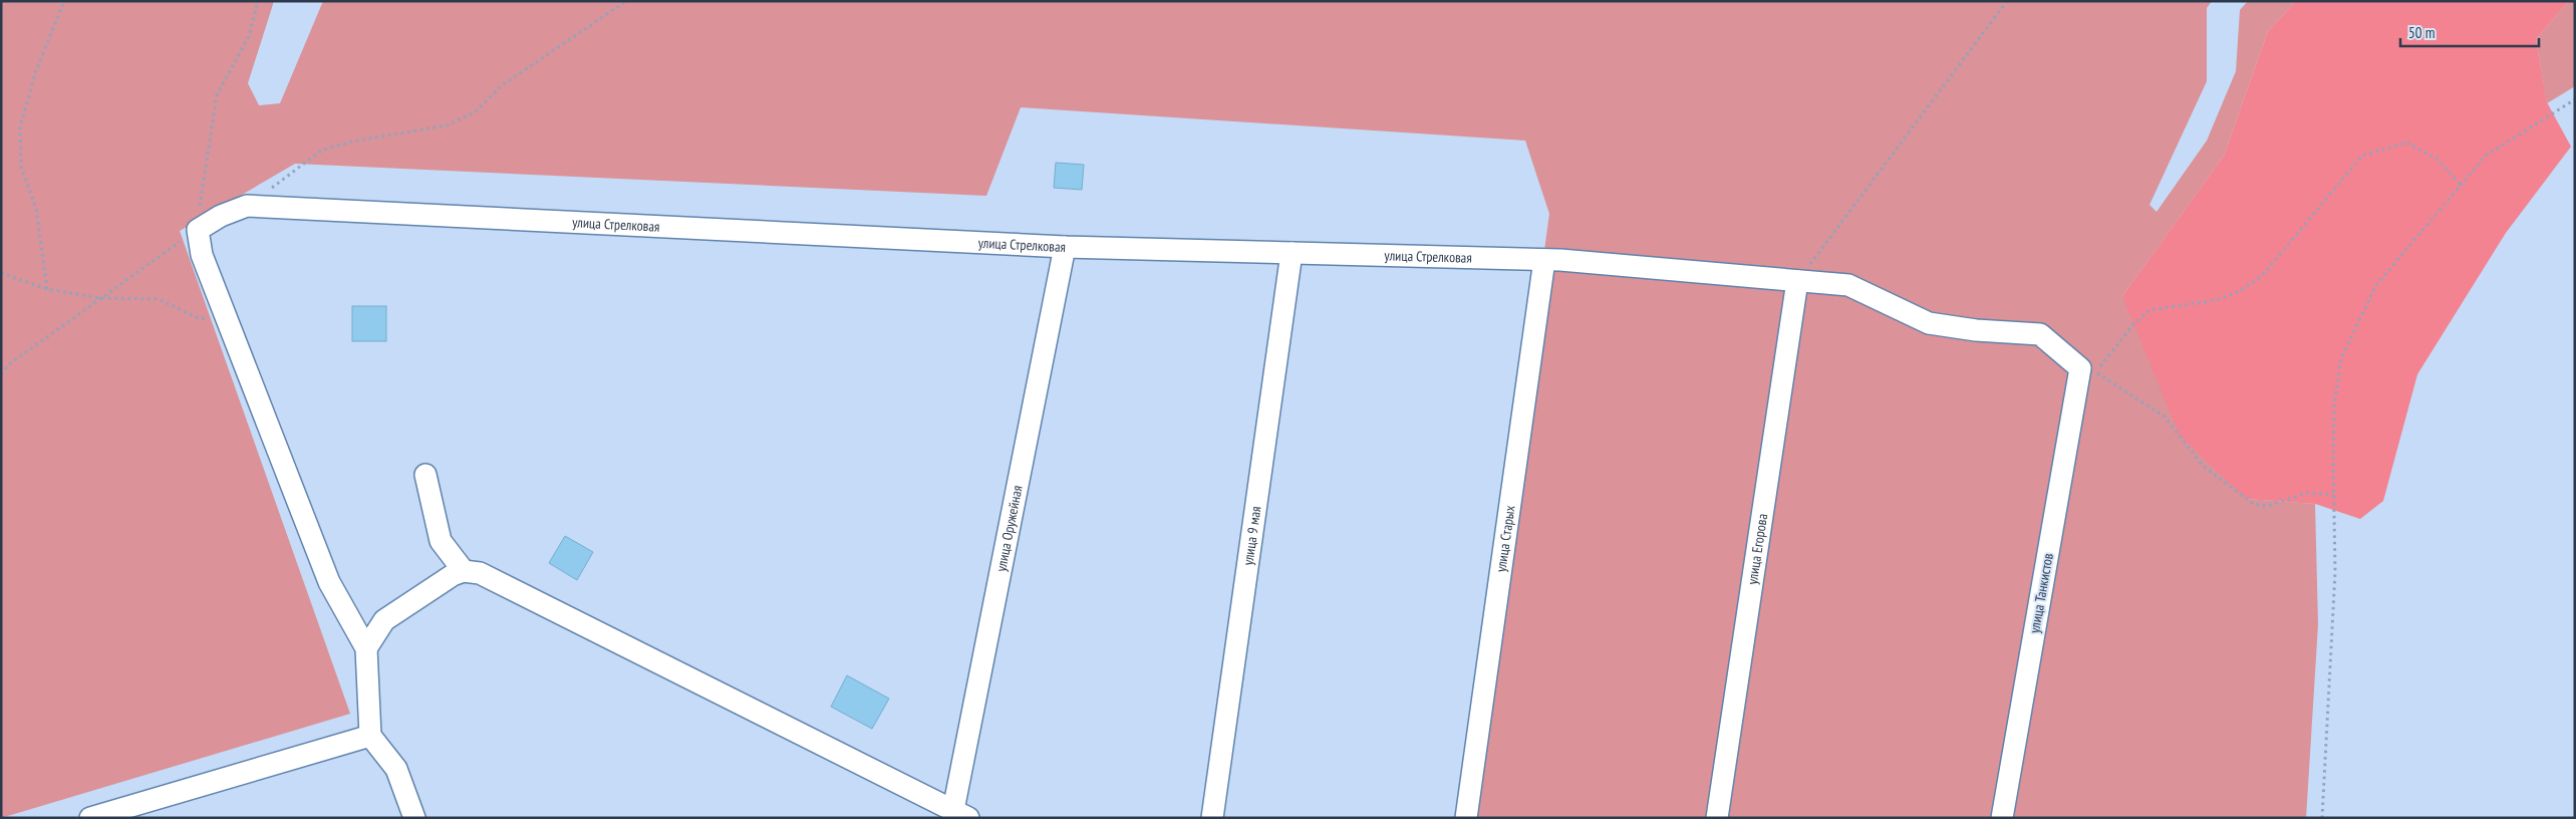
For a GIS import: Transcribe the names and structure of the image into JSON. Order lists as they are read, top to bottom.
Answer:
{
  "streets": {
    "street": [
      "улица Стрелковая",
      "улица Оружейная",
      "улица 9 мая",
      "улица Старых",
      "улица Егорова",
      "улица Танкистов"
    ]
  },
  "crossings": [
    ["улица Стрелковая", "улица Оружейная"],
    ["улица Стрелковая", "улица 9 мая"],
    ["улица Стрелковая", "улица Старых"],
    ["улица Стрелковая", "улица Егорова"],
    ["улица Стрелковая", "улица Танкистов"]
  ],
  "scale_bar": "50 m"
}
